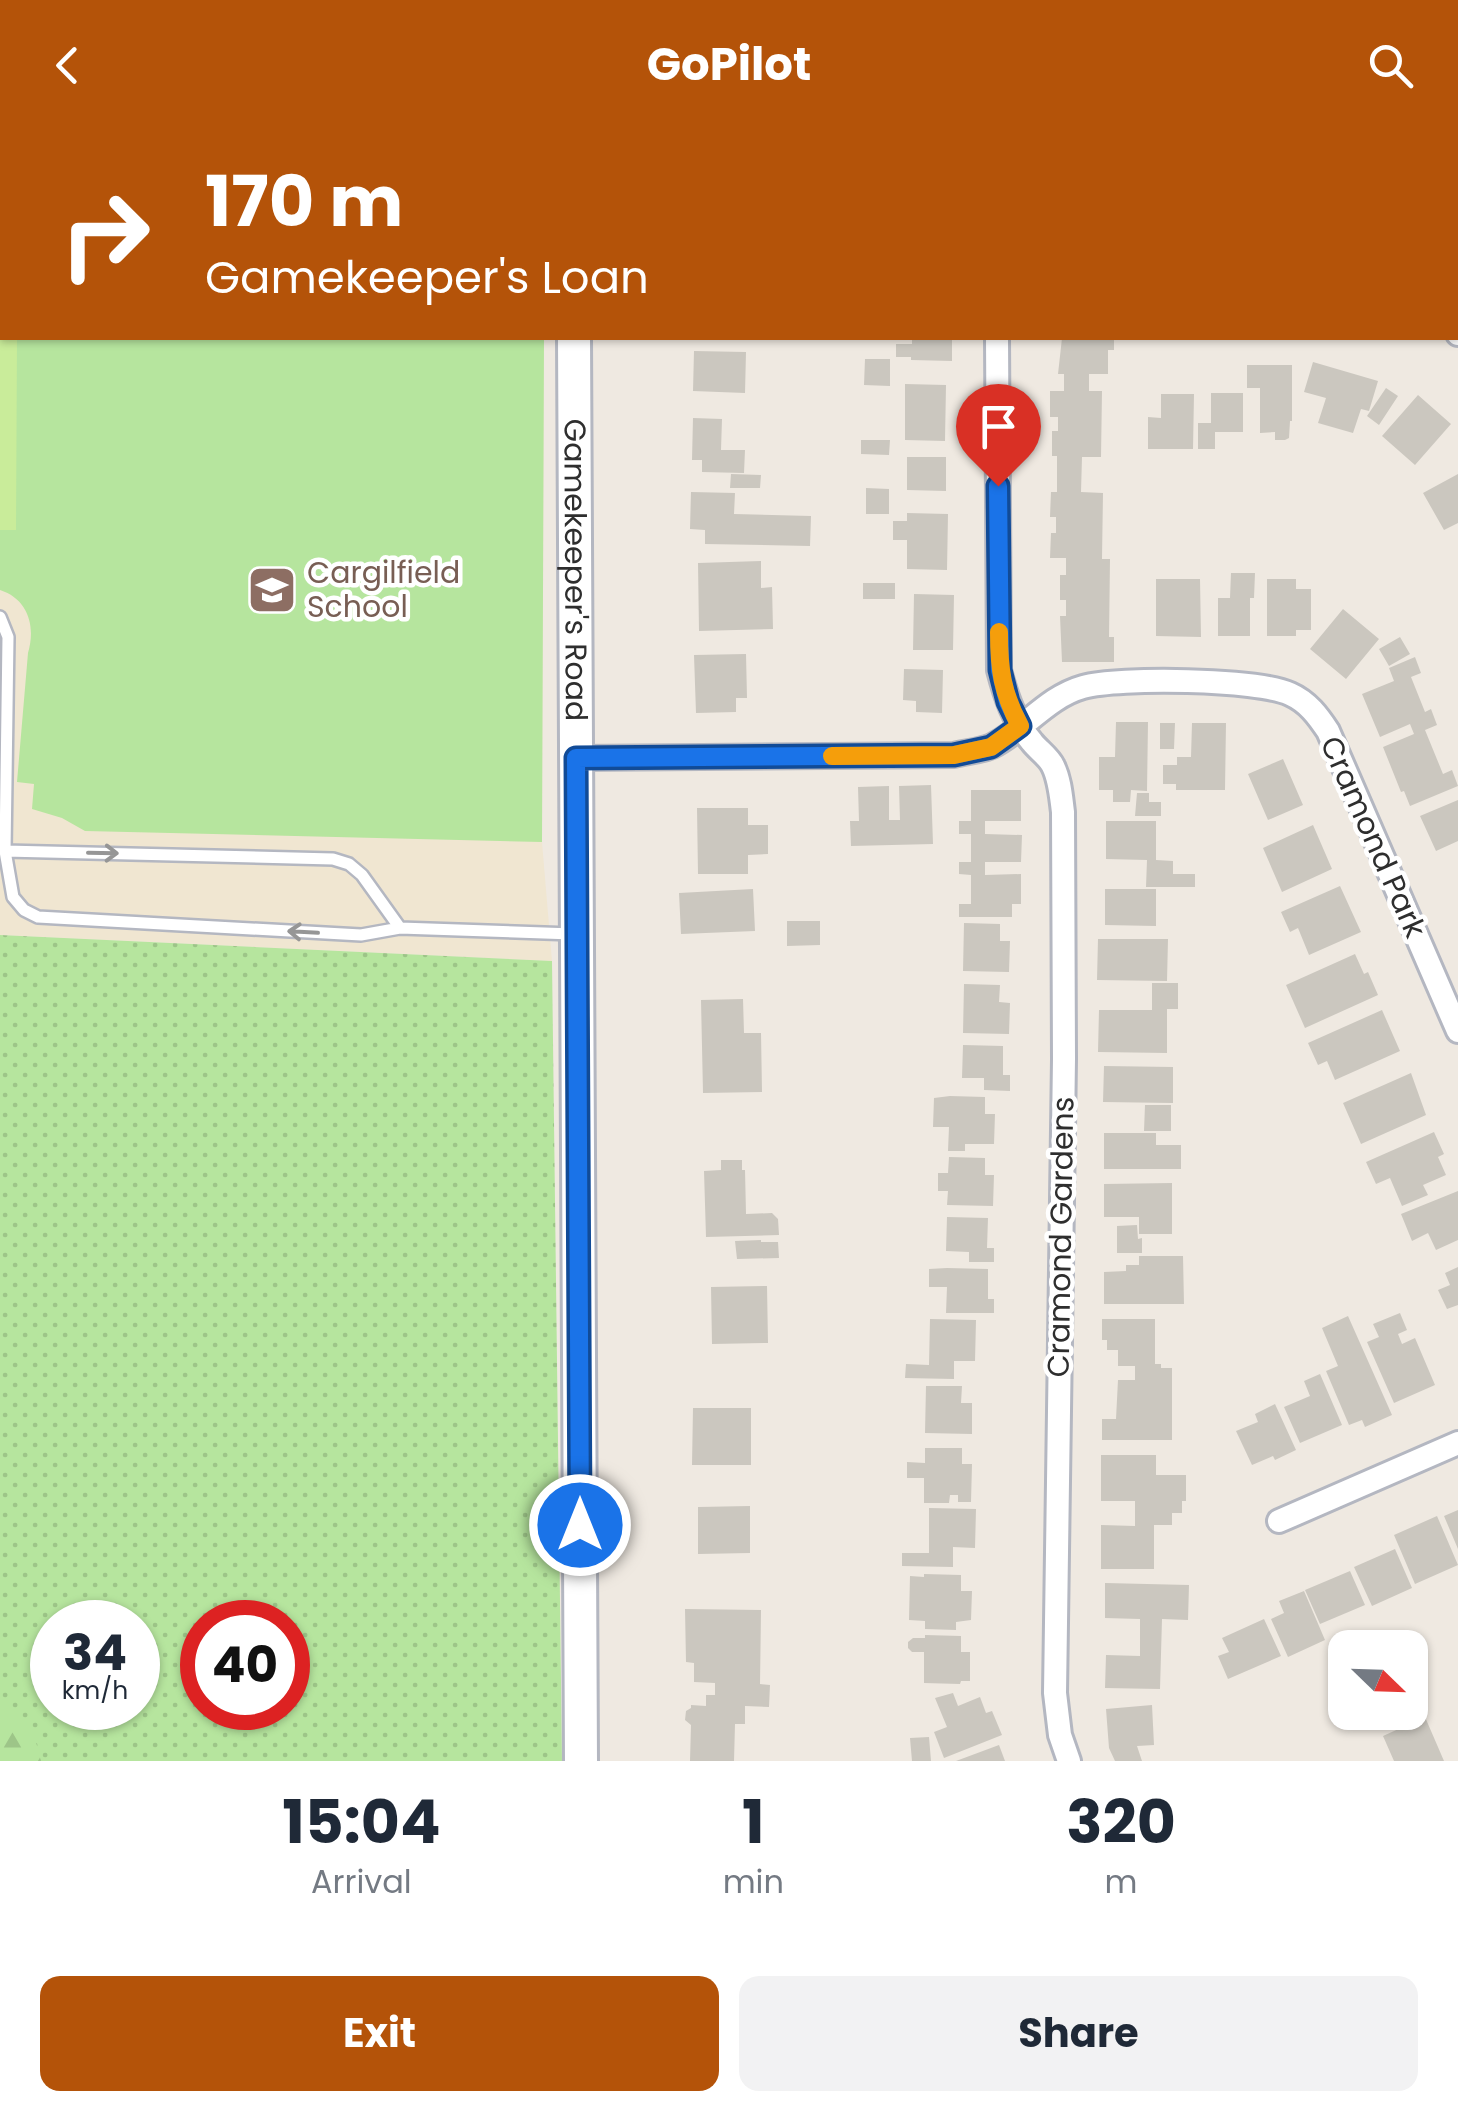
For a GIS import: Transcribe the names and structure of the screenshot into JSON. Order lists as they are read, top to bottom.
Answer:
{
  "streets": {
    "street": ["Gamekeeper's Road", "Cramond Park", "Cramond Gardens"]
  },
  "crossings": [
    ["Gamekeeper's Road", "Cramond Park"],
    ["Cramond Park", "Cramond Gardens"]
  ],
  "places": {
    "school or university": ["Cargilfield School"]
  },
  "north": "bottom right",
  "page": {
    "header": "GoPilot",
    "turn": ["170 m", "Gamekeeper's Loan"],
    "speed": "34 km/h",
    "limit": "40",
    "eta": [
      "15:04",
      "Arrival",
      "1",
      "min",
      "320",
      "m"
    ],
    "buttons": ["Exit", "Share"]
  }
}
